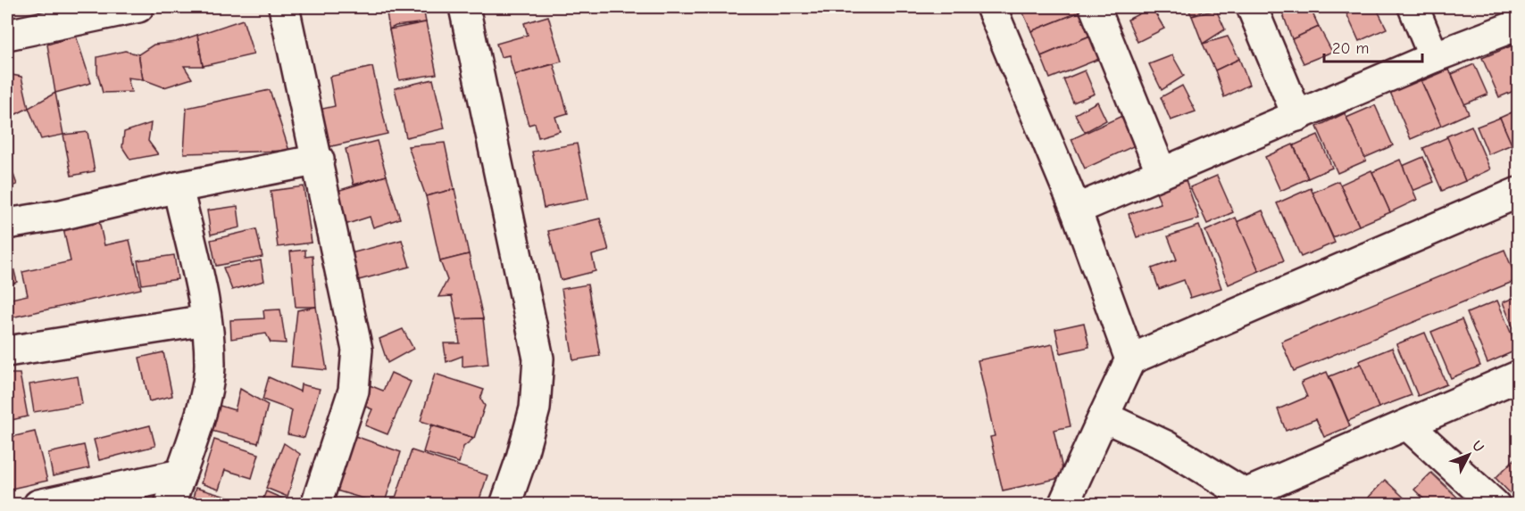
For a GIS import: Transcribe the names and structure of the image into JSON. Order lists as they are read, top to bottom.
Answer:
{
  "scale_bar": "20 m",
  "north": "top right"
}
